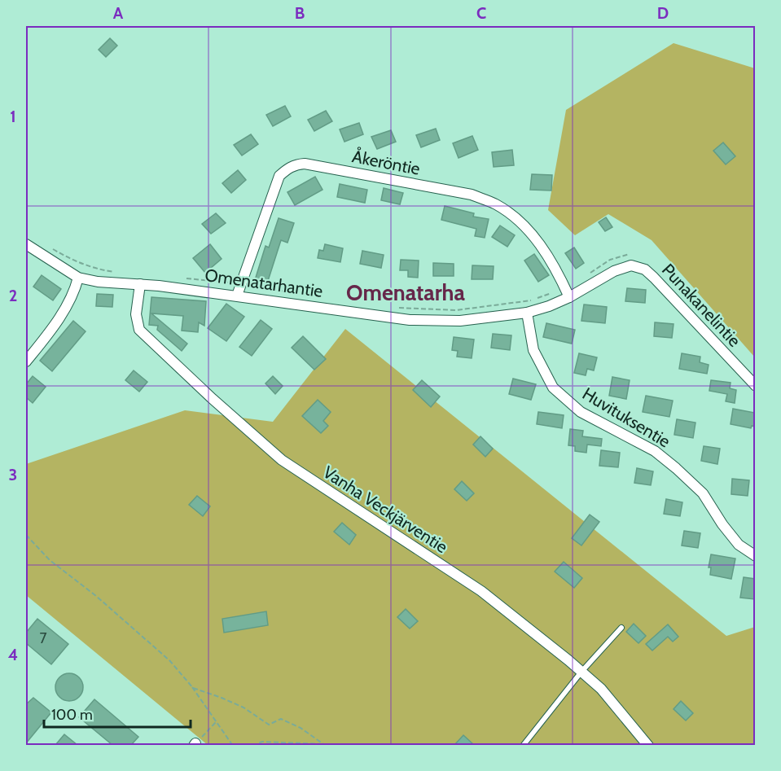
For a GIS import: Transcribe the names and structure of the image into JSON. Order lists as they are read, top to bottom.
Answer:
{
  "streets": {
    "street": [
      "Åkeröntie",
      "Omenatarhantie",
      "Punakanelintie",
      "Huvituksentie",
      "Vanha Veckjärventie"
    ]
  },
  "crossings": [
    ["Åkeröntie", "Omenatarhantie"],
    ["Omenatarhantie", "Punakanelintie"],
    ["Omenatarhantie", "Huvituksentie"],
    ["Omenatarhantie", "Vanha Veckjärventie"]
  ],
  "districts": ["Omenatarha"],
  "house_numbers": ["7"],
  "scale_bar": "100 m",
  "grid": {
    "columns": [
      "A",
      "B",
      "C",
      "D"
    ],
    "rows": [
      "1",
      "2",
      "3",
      "4"
    ]
  }
}
